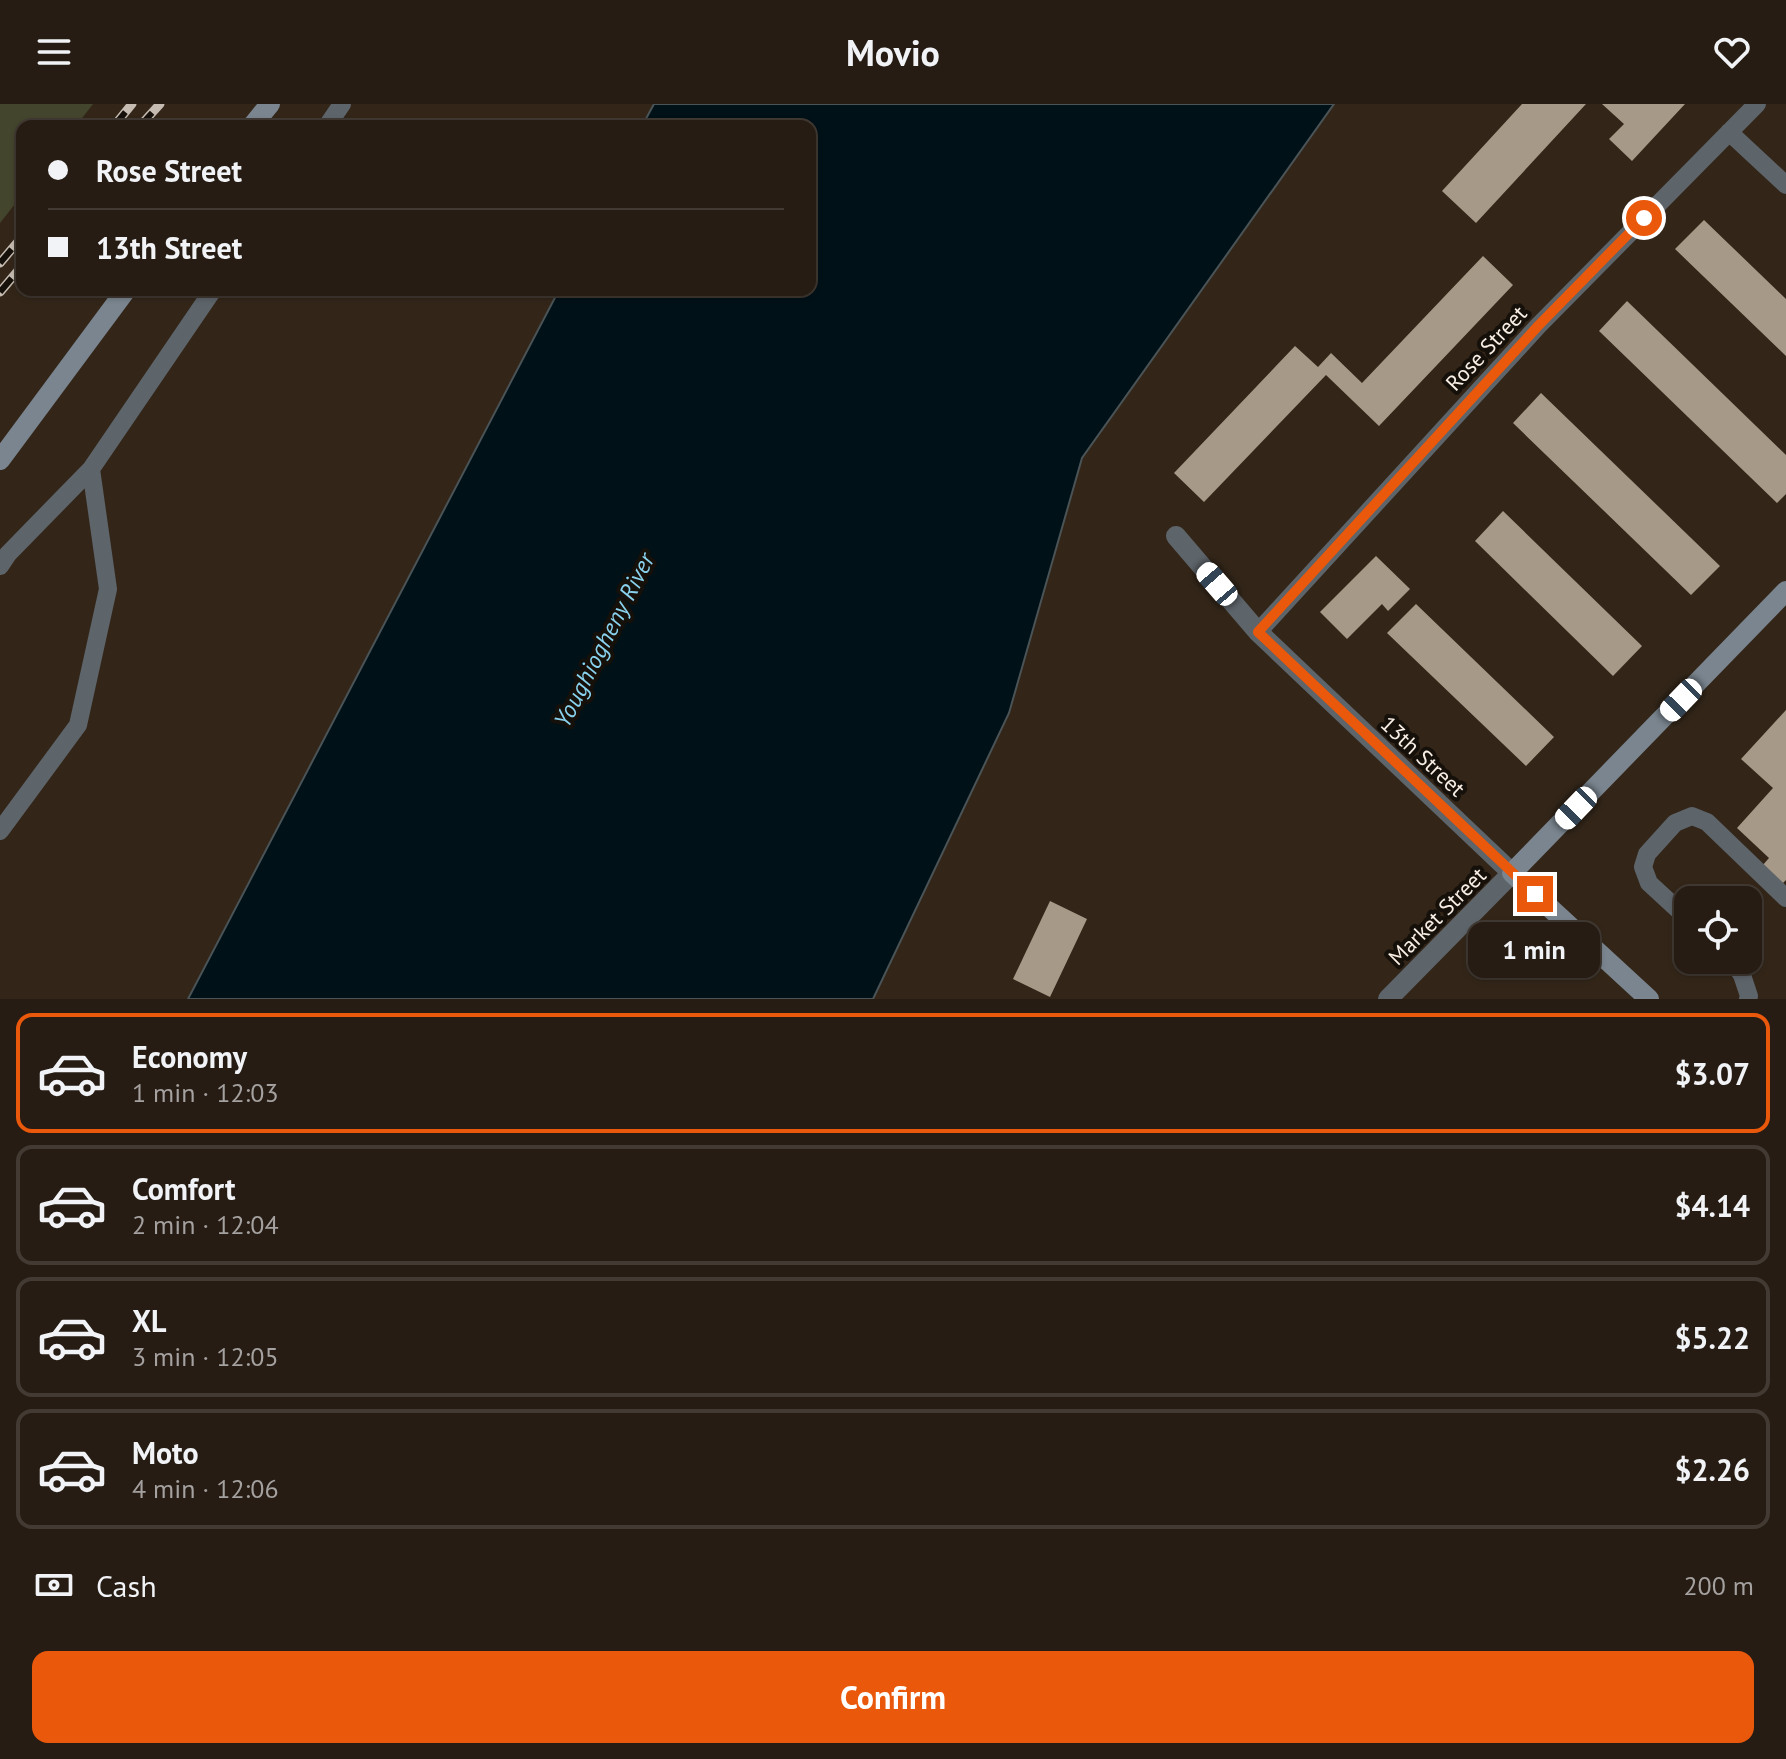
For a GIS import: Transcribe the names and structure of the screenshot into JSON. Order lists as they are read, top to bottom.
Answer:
{
  "streets": {
    "main road": ["13th Street", "Market Street"],
    "lane": ["Rose Street"]
  },
  "crossings": [
    ["Rose Street", "13th Street"],
    ["13th Street", "Market Street"]
  ],
  "water": ["Youghiogheny River"],
  "page": {
    "header": "Movio",
    "banner": ["Rose Street", "13th Street"],
    "bubble": "1 min",
    "list": [
      {
        "name": "Economy",
        "note": "1 min · 12:03",
        "value": "$3.07"
      },
      {
        "name": "Comfort",
        "note": "2 min · 12:04",
        "value": "$4.14"
      },
      {
        "name": "XL",
        "note": "3 min · 12:05",
        "value": "$5.22"
      },
      {
        "name": "Moto",
        "note": "4 min · 12:06",
        "value": "$2.26"
      }
    ],
    "pay": ["Cash", "200 m"],
    "buttons": "Confirm"
  }
}
